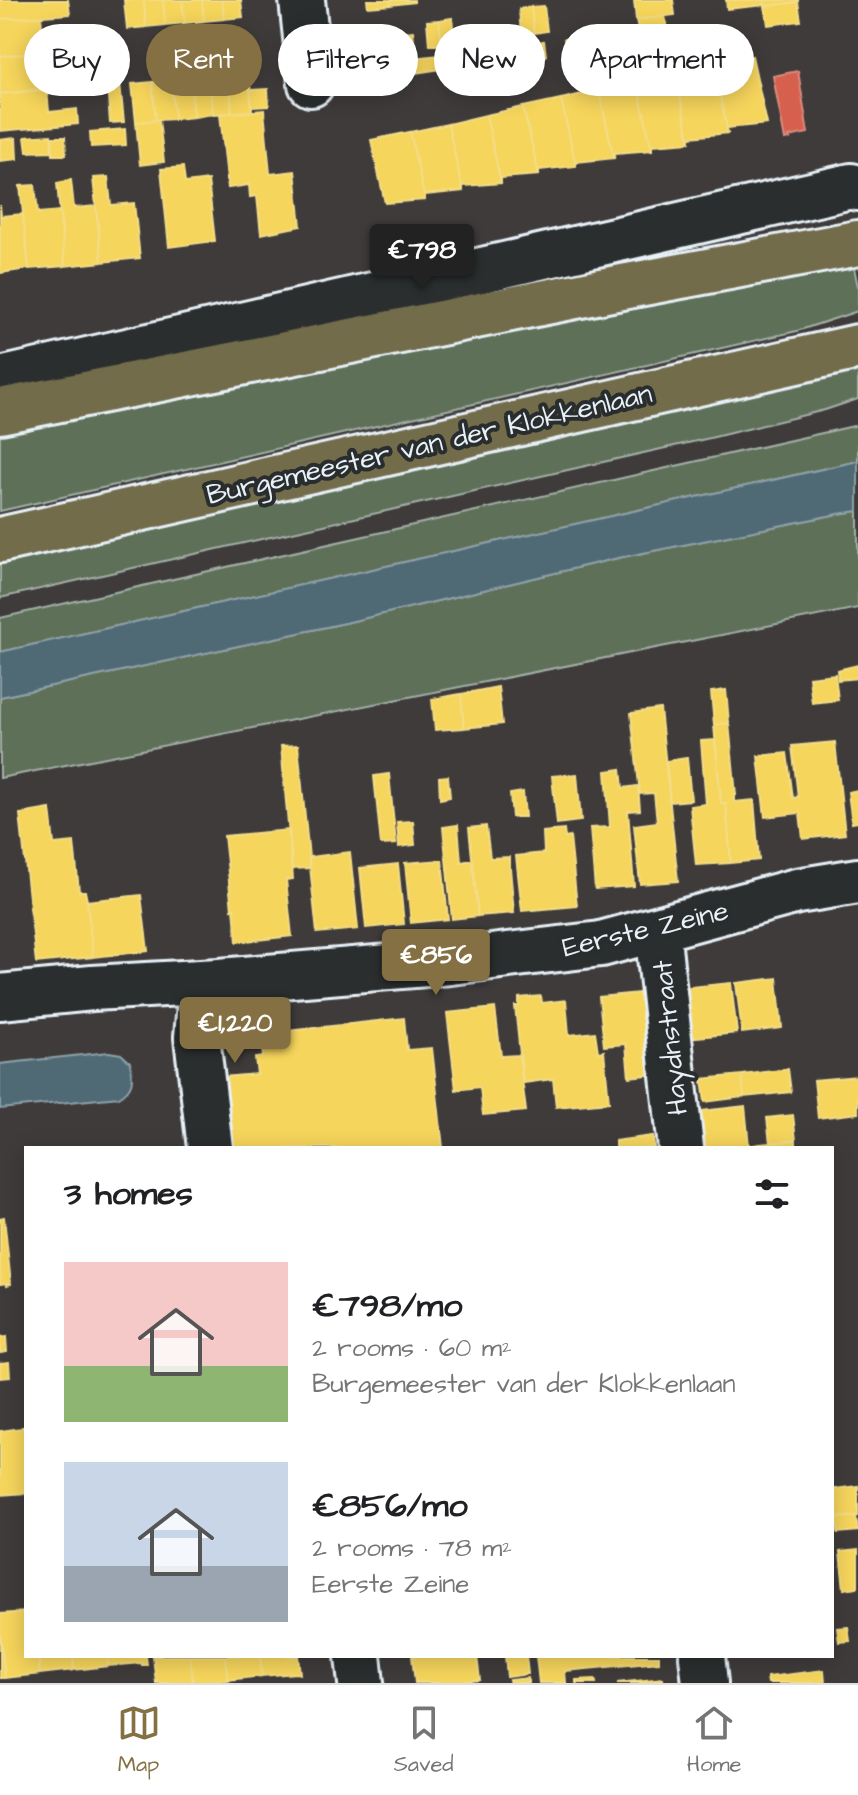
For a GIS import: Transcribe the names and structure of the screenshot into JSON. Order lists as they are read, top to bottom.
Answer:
{
  "streets": {
    "main road": ["Burgemeester van der Klokkenlaan"],
    "street": ["Eerste Zeine", "Haydnstraat"]
  },
  "crossings": [
    ["Eerste Zeine", "Haydnstraat"]
  ],
  "page": {
    "chip": [
      "Buy",
      "Rent",
      "Filters",
      "New",
      "Apartment"
    ],
    "price": ["€798", "€856", "€1,220"],
    "heading": "3 homes",
    "list": [
      {
        "name": "€798/mo",
        "note": "2 rooms · 60 m² · Burgemeester van der Klokkenlaan"
      },
      {
        "name": "€856/mo",
        "note": "2 rooms · 78 m² · Eerste Zeine"
      }
    ],
    "tabs": ["Map", "Saved", "Home"]
  }
}
